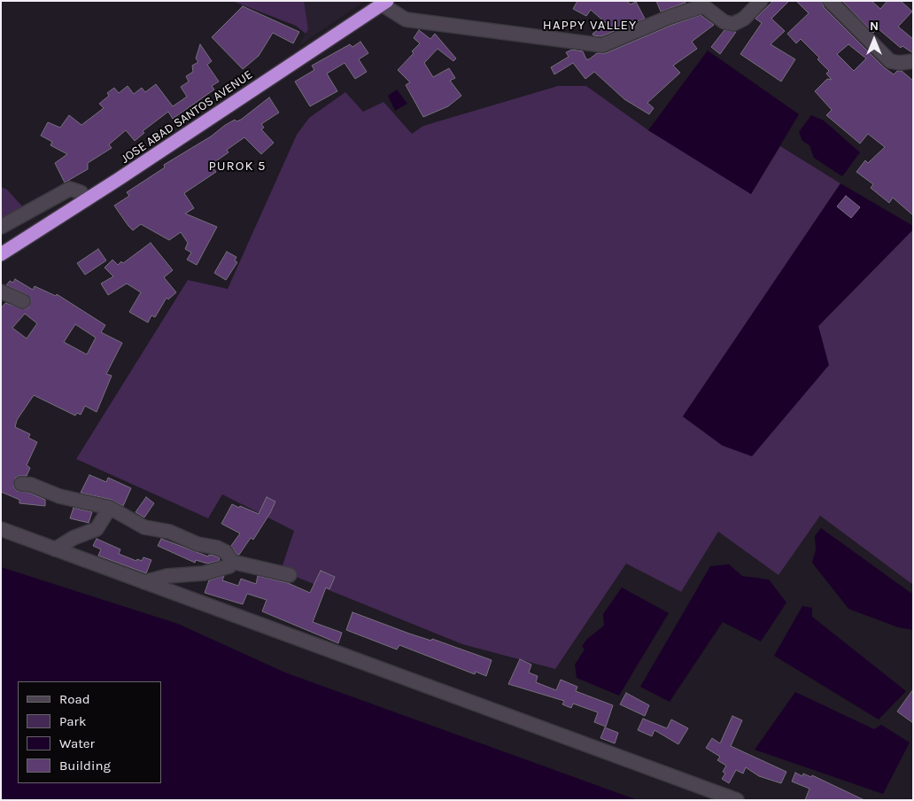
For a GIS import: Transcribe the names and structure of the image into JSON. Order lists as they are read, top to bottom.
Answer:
{
  "streets": {
    "highway": ["JOSE ABAD SANTOS AVENUE"]
  },
  "districts": ["HAPPY VALLEY", "PUROK 5"],
  "legend": [
    "Road",
    "Park",
    "Water",
    "Building"
  ],
  "north": "top"
}
